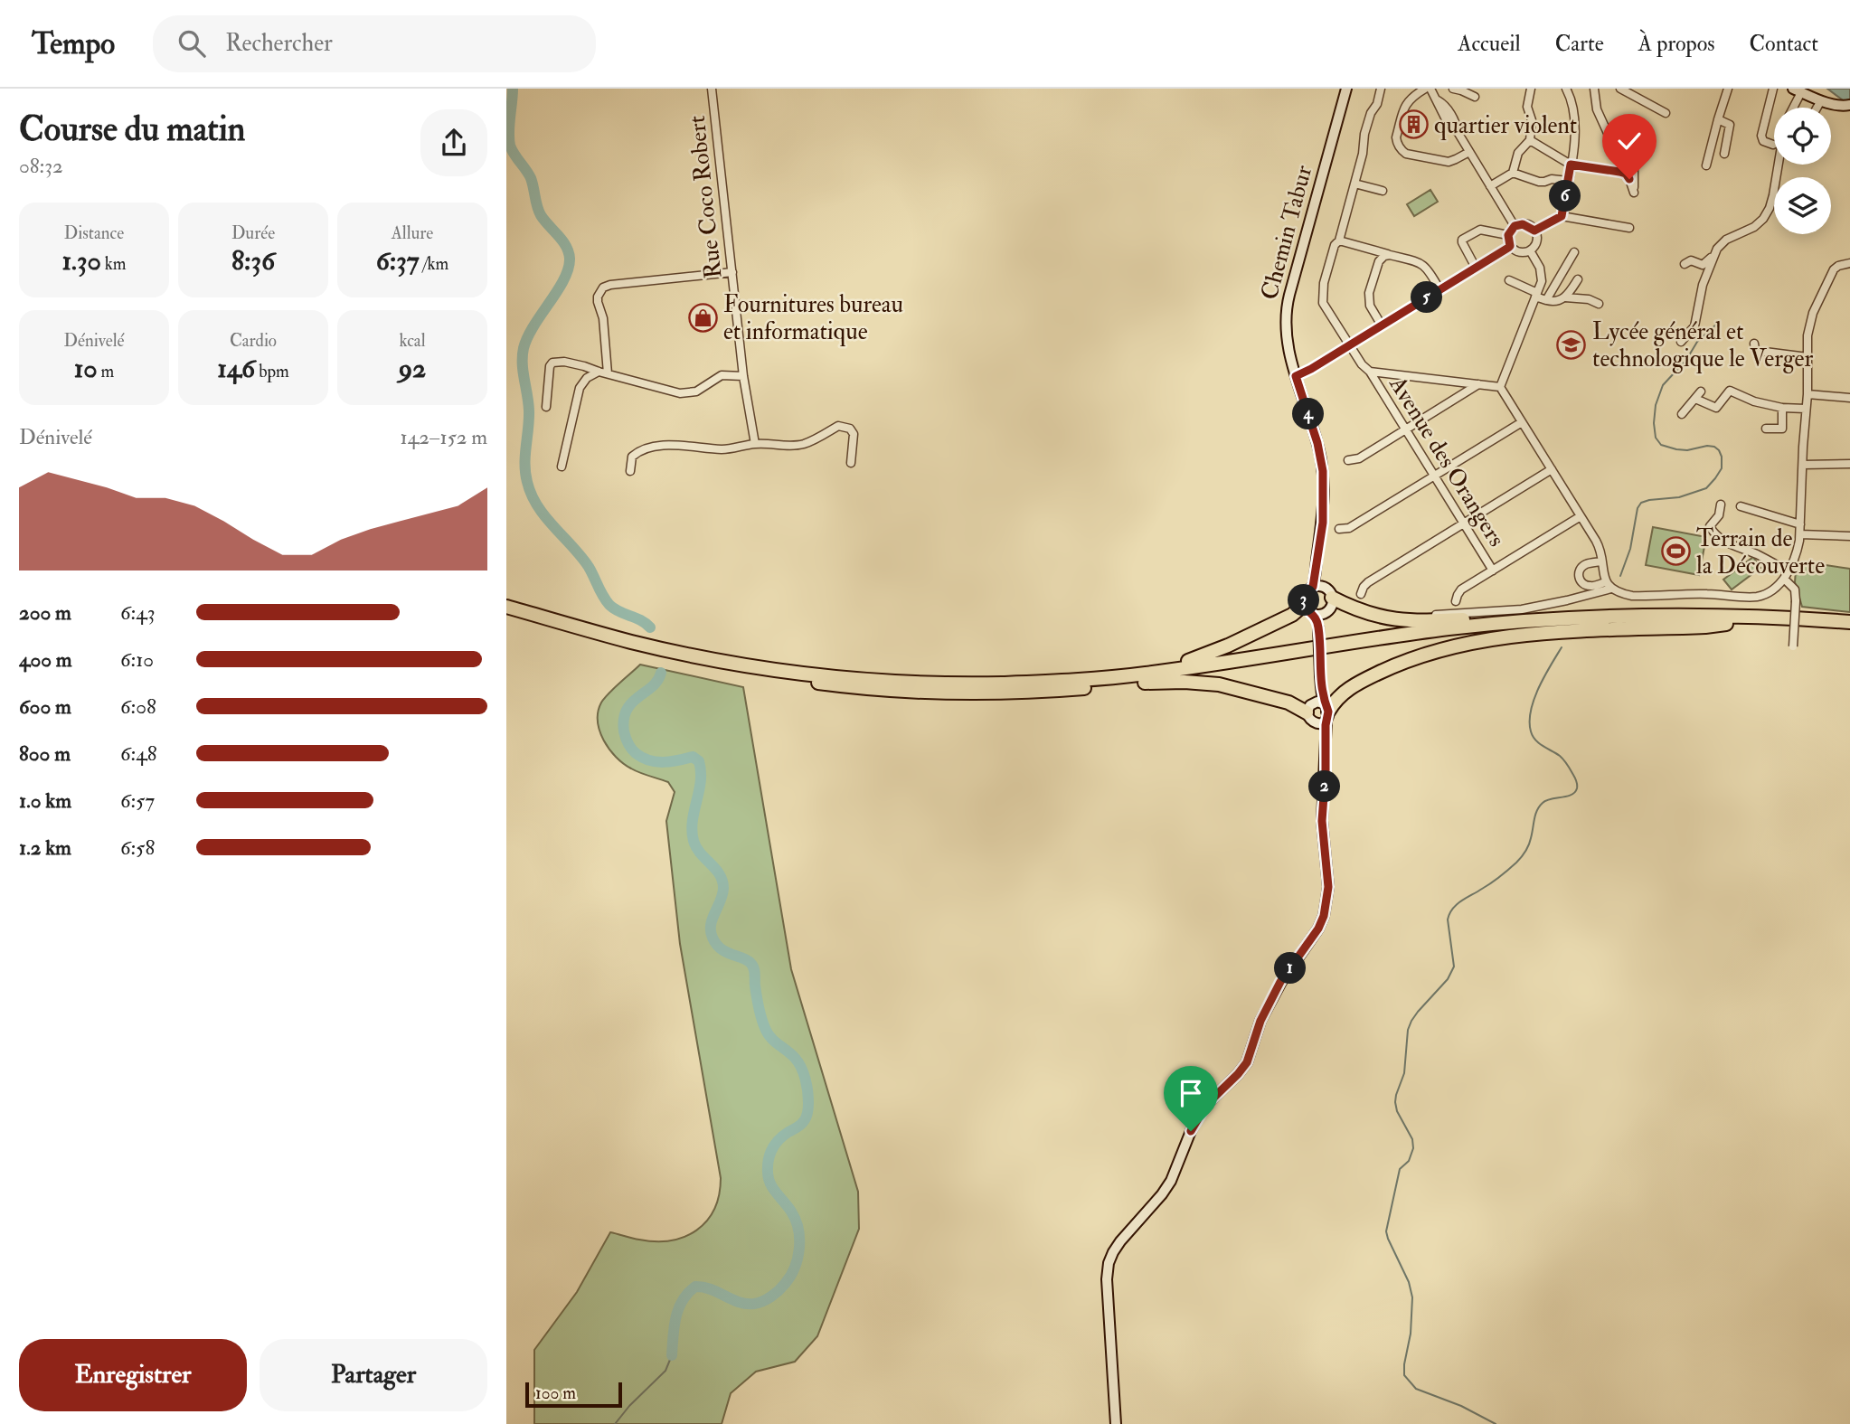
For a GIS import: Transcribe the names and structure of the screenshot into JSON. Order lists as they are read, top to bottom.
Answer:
{
  "streets": {
    "main road": ["Chemin Tabur"],
    "street": ["Rue Coco Robert", "Avenue des Orangers"]
  },
  "places": {
    "building": ["quartier violent"],
    "shop": ["Fournitures bureau et informatique"],
    "school or university": ["Lycée général et technologique le Verger"],
    "sports": ["Terrain de la Découverte"]
  },
  "scale_bar": "100 m",
  "page": {
    "header": "Tempo",
    "search": "Rechercher",
    "nav": [
      "Accueil",
      "Carte",
      "À propos",
      "Contact"
    ],
    "heading": ["Course du matin", "08:32"],
    "pins": [
      "6",
      "5",
      "4",
      "3",
      "2",
      "1"
    ],
    "stats": [
      ["Distance", "1.30 km"],
      ["Durée", "8:36"],
      ["Allure", "6:37 /km"],
      ["Dénivelé", "10 m"],
      ["Cardio", "146 bpm"],
      ["kcal", "92"]
    ],
    "chart": ["Dénivelé", "142–152 m"],
    "list": [
      {
        "name": "200 m",
        "note": "6:43"
      },
      {
        "name": "400 m",
        "note": "6:10"
      },
      {
        "name": "600 m",
        "note": "6:08"
      },
      {
        "name": "800 m",
        "note": "6:48"
      },
      {
        "name": "1.0 km",
        "note": "6:57"
      },
      {
        "name": "1.2 km",
        "note": "6:58"
      }
    ],
    "buttons": ["Enregistrer", "Partager"],
    "scale": "100 m"
  }
}
